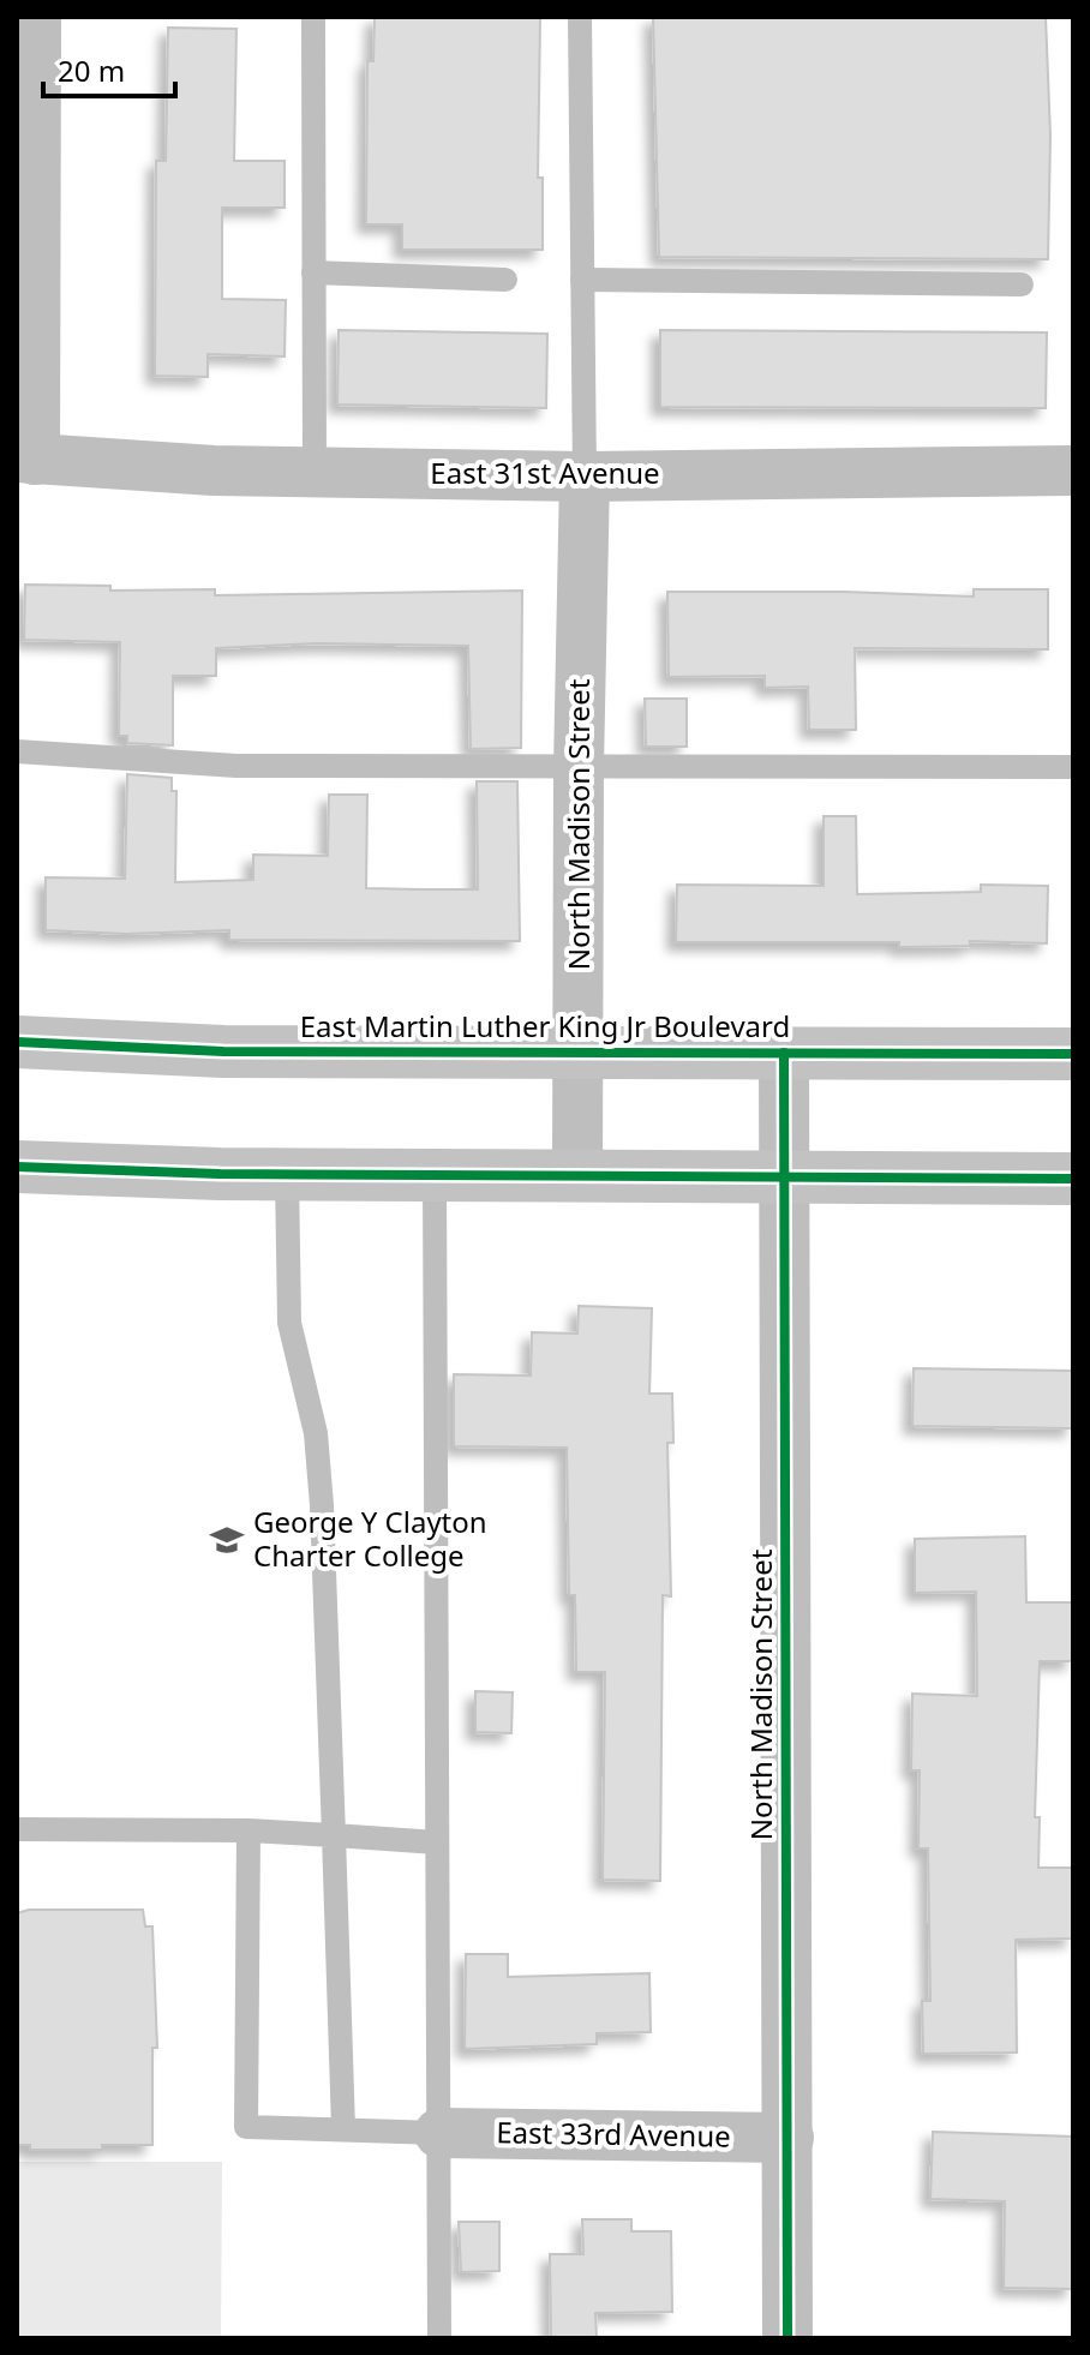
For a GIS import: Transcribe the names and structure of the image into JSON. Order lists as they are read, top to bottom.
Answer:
{
  "streets": {
    "main road": ["East Martin Luther King Jr Boulevard"],
    "street": ["East 31st Avenue", "North Madison Street", "East 33rd Avenue"]
  },
  "crossings": [
    ["East 31st Avenue", "North Madison Street"],
    ["North Madison Street", "East Martin Luther King Jr Boulevard"],
    ["North Madison Street", "East 33rd Avenue"]
  ],
  "places": {
    "school or university": ["George Y Clayton Charter College"]
  },
  "scale_bar": "20 m"
}
